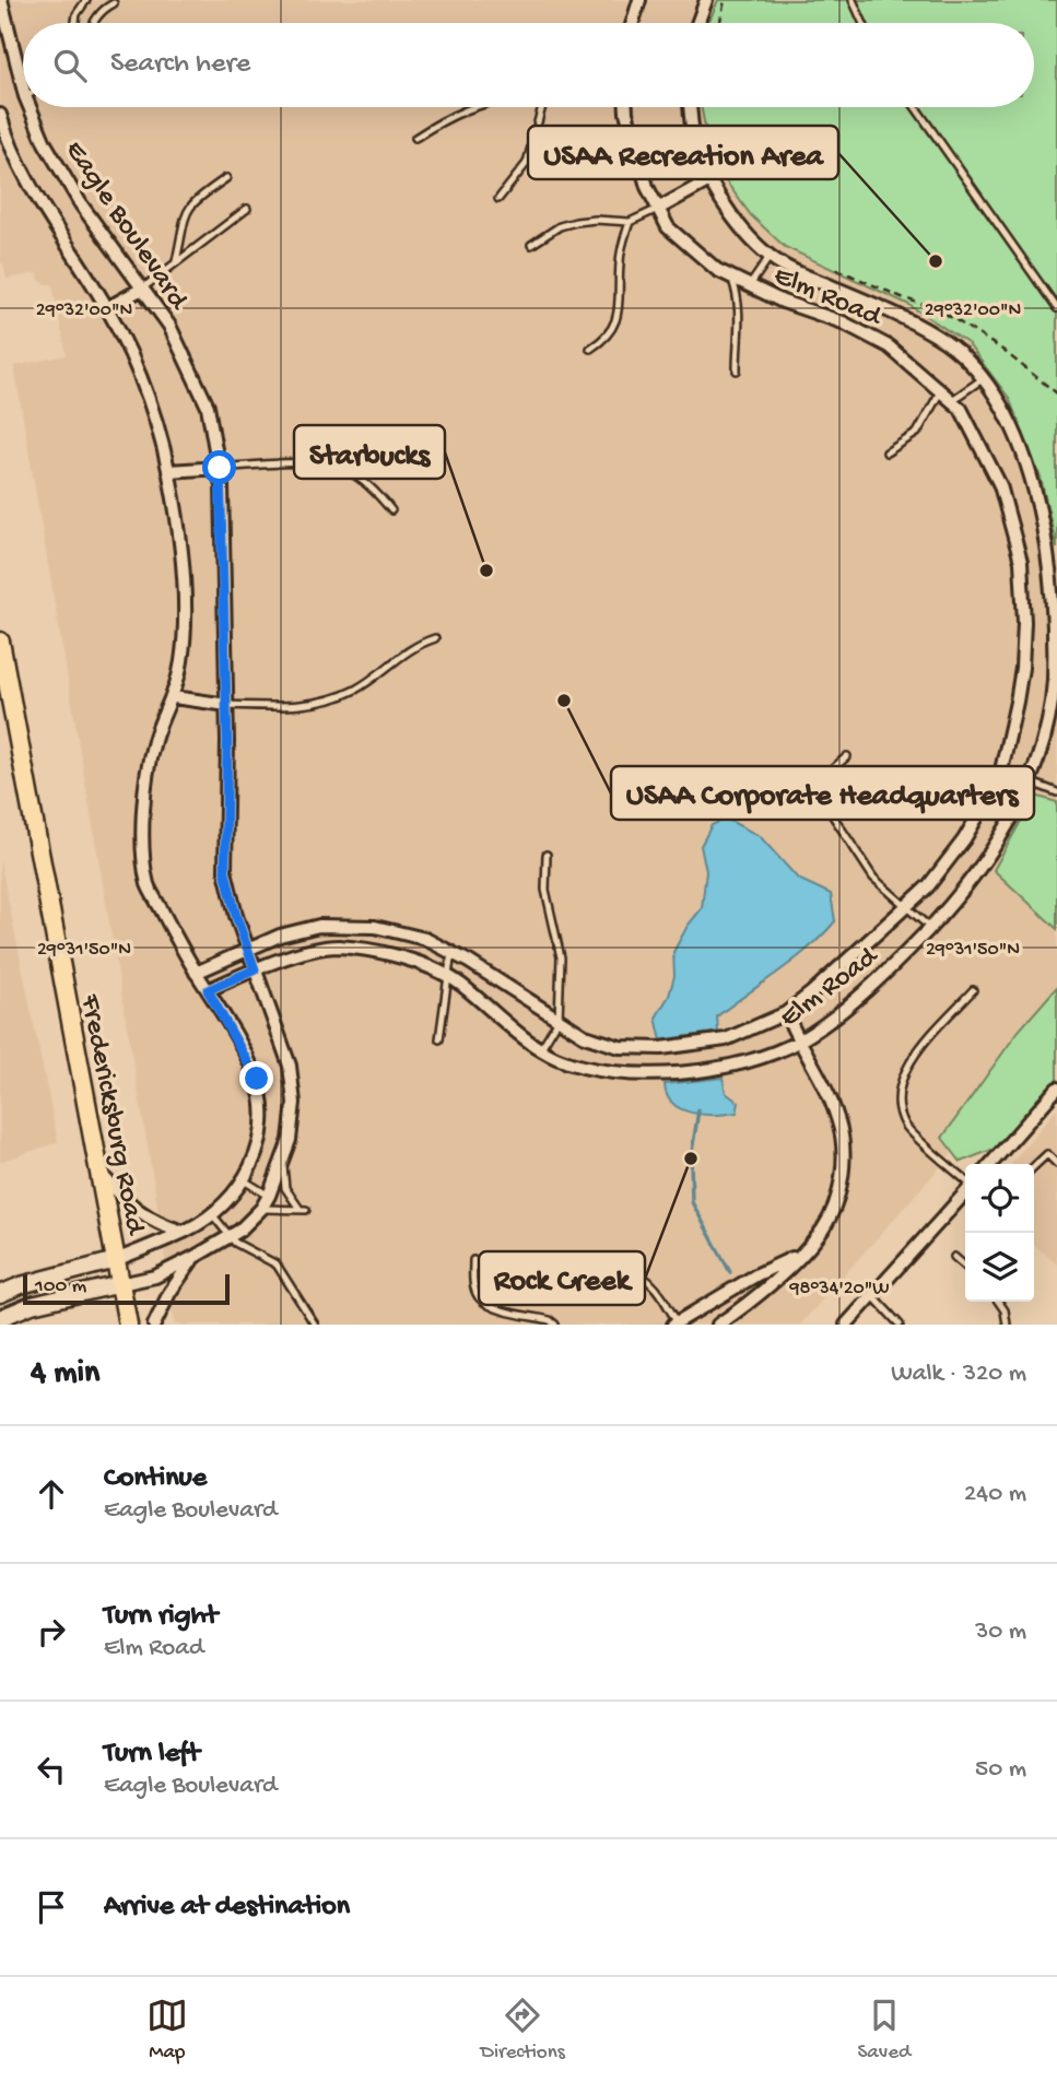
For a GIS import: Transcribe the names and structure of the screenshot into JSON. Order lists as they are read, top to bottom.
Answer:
{
  "streets": {
    "main road": ["Fredericksburg Road"],
    "street": ["Eagle Boulevard", "Elm Road"]
  },
  "crossings": [
    ["Eagle Boulevard", "Elm Road"],
    ["Eagle Boulevard", "Fredericksburg Road"]
  ],
  "places": [
    "USAA Recreation Area",
    "Starbucks",
    "USAA Corporate Headquarters",
    "Rock Creek"
  ],
  "scale_bar": "100 m",
  "page": {
    "search": "Search here",
    "scale": "100 m",
    "heading": ["4 min", "Walk · 320 m"],
    "list": [
      ["Continue", "Eagle Boulevard", "240 m"],
      ["Turn right", "Elm Road", "30 m"],
      ["Turn left", "Eagle Boulevard", "50 m"],
      "Arrive at destination"
    ],
    "nav": ["Map", "Directions", "Saved"]
  },
  "coordinates": ["29°32'00\"N", "29°31'50\"N", "98°34'20\"W"]
}
